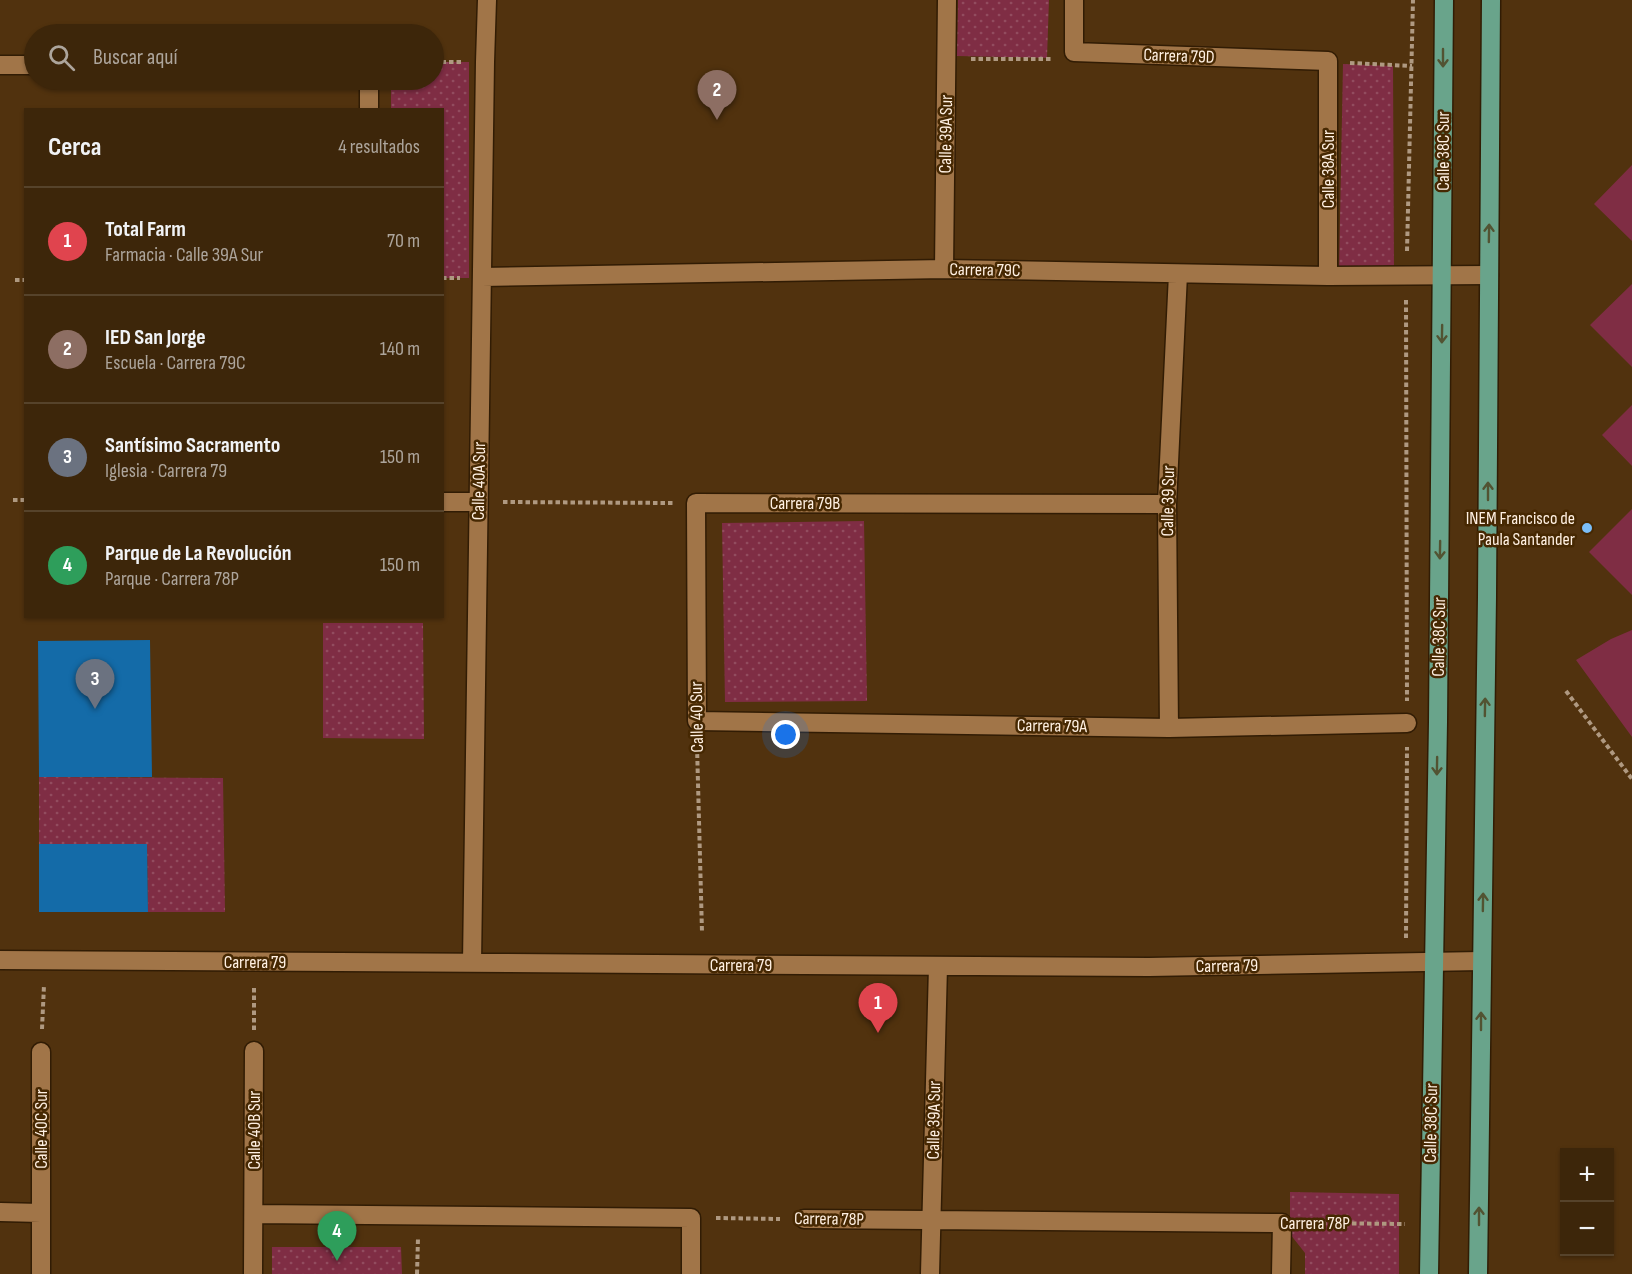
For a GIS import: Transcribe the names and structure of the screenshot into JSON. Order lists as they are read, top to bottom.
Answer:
{
  "streets": {
    "main road": ["Calle 38C Sur"],
    "street": [
      "Carrera 79D",
      "Calle 39A Sur",
      "Calle 38A Sur",
      "Carrera 79C",
      "Calle 40A Sur",
      "Calle 39 Sur",
      "Carrera 79B",
      "Calle 40 Sur",
      "Carrera 79A",
      "Carrera 79",
      "Calle 40C Sur",
      "Calle 40B Sur",
      "Carrera 78P"
    ]
  },
  "crossings": [
    ["Carrera 79D", "Calle 38A Sur"],
    ["Calle 39A Sur", "Carrera 79C"],
    ["Calle 39A Sur", "Carrera 79"],
    ["Calle 39A Sur", "Carrera 78P"],
    ["Calle 38C Sur", "Carrera 79C"],
    ["Calle 38C Sur", "Carrera 79"],
    ["Calle 38A Sur", "Carrera 79C"],
    ["Carrera 79C", "Calle 40A Sur"],
    ["Carrera 79C", "Calle 39 Sur"],
    ["Calle 40A Sur", "Carrera 79"],
    ["Calle 39 Sur", "Carrera 79B"],
    ["Calle 39 Sur", "Carrera 79A"],
    ["Carrera 79B", "Calle 40 Sur"],
    ["Calle 40 Sur", "Carrera 79A"]
  ],
  "places": ["INEM Francisco de Paula Santander"],
  "page": {
    "search": "Buscar aquí",
    "pins": [
      "2",
      "3",
      "1",
      "4"
    ],
    "heading": ["Cerca", "4 resultados"],
    "list": [
      {
        "mark": "1",
        "name": "Total Farm",
        "note": "Farmacia · Calle 39A Sur",
        "value": "70 m"
      },
      {
        "mark": "2",
        "name": "IED San Jorge",
        "note": "Escuela · Carrera 79C",
        "value": "140 m"
      },
      {
        "mark": "3",
        "name": "Santísimo Sacramento",
        "note": "Iglesia · Carrera 79",
        "value": "150 m"
      },
      {
        "mark": "4",
        "name": "Parque de La Revolución",
        "note": "Parque · Carrera 78P",
        "value": "150 m"
      }
    ],
    "map_buttons": ["+", "−"]
  }
}
